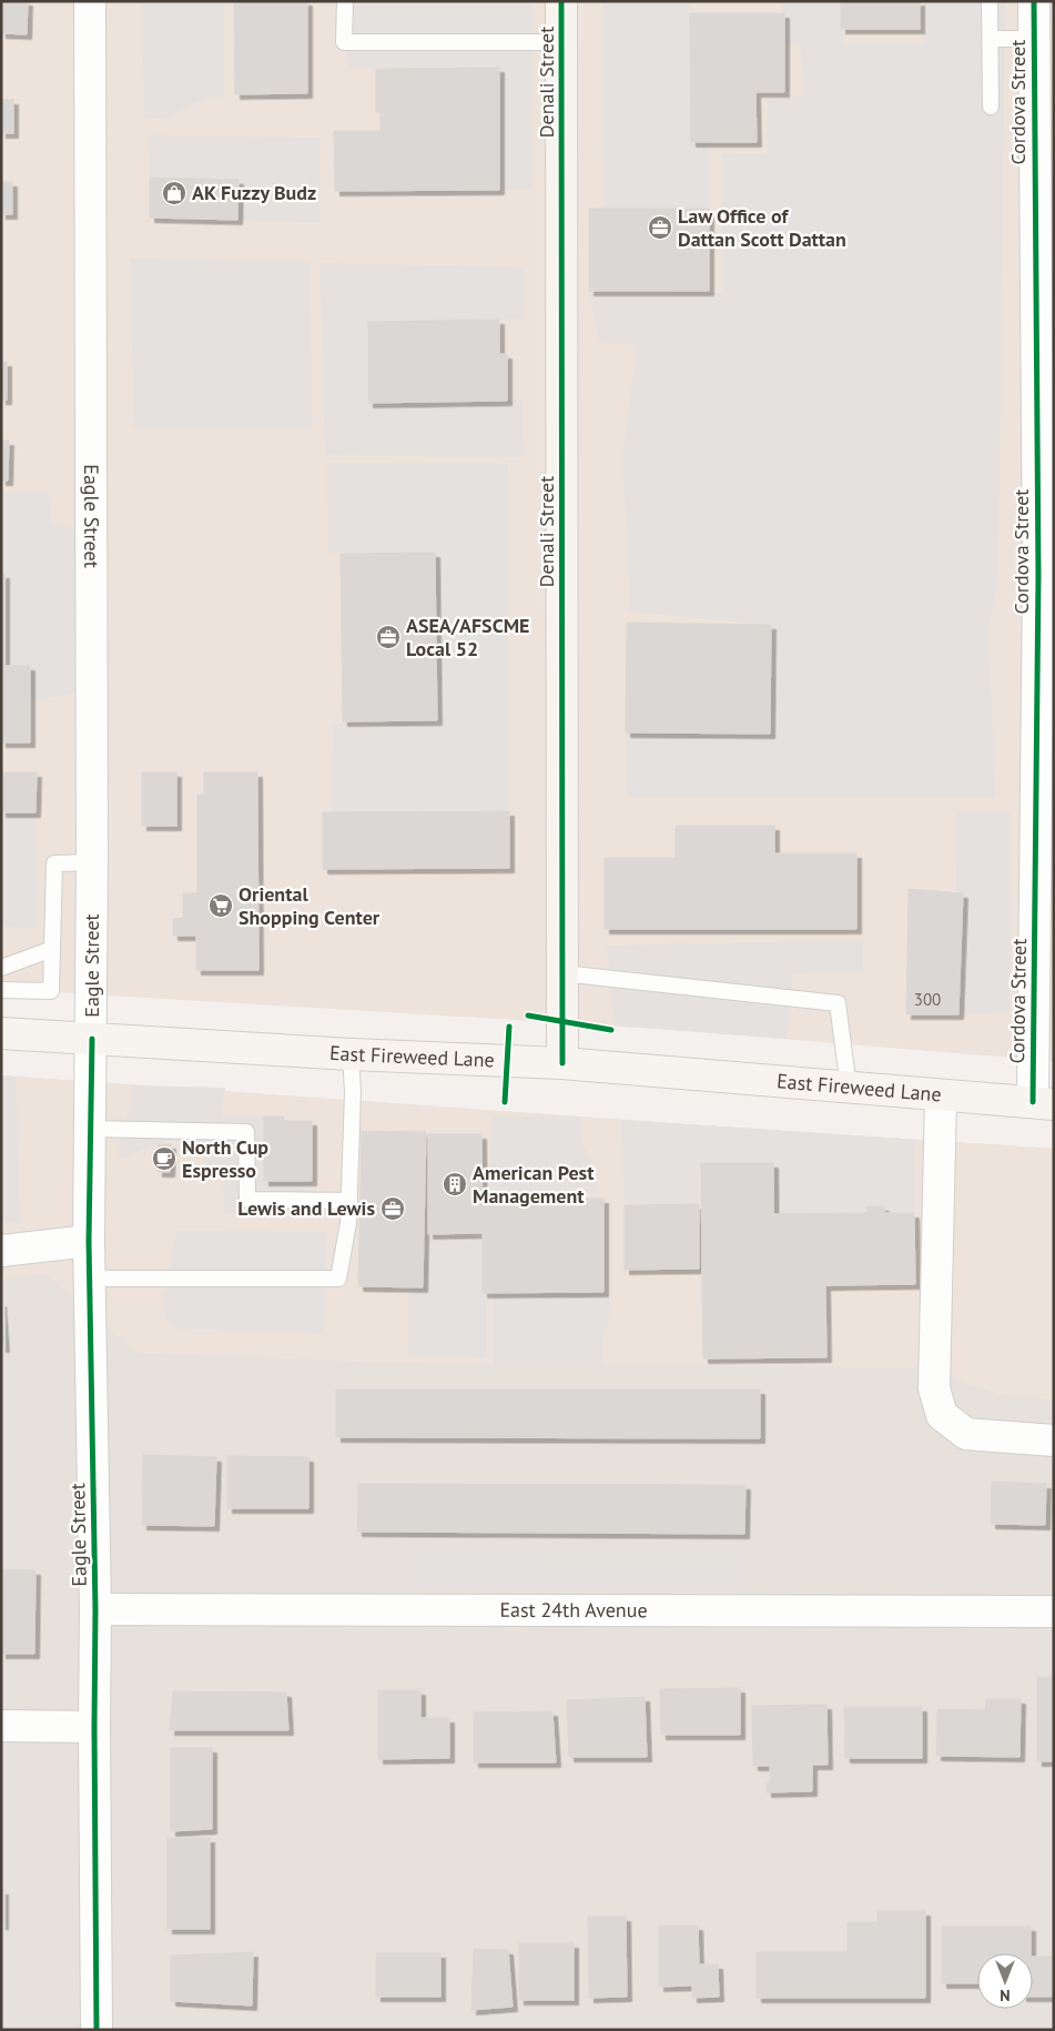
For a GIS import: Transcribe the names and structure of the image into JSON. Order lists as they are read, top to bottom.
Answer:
{
  "streets": {
    "street": [
      "Denali Street",
      "Cordova Street",
      "Eagle Street",
      "East Fireweed Lane",
      "East 24th Avenue"
    ]
  },
  "crossings": [
    ["Denali Street", "East Fireweed Lane"],
    ["Cordova Street", "East Fireweed Lane"],
    ["Eagle Street", "East Fireweed Lane"],
    ["Eagle Street", "East 24th Avenue"]
  ],
  "places": {
    "shop": ["AK Fuzzy Budz"],
    "office": ["Law Office of Dattan Scott Dattan", "ASEA/AFSCME Local 52", "Lewis and Lewis"],
    "supermarket": ["Oriental Shopping Center"],
    "cafe": ["North Cup Espresso"],
    "building": ["American Pest Management"]
  },
  "house_numbers": ["300"],
  "north": "bottom"
}
